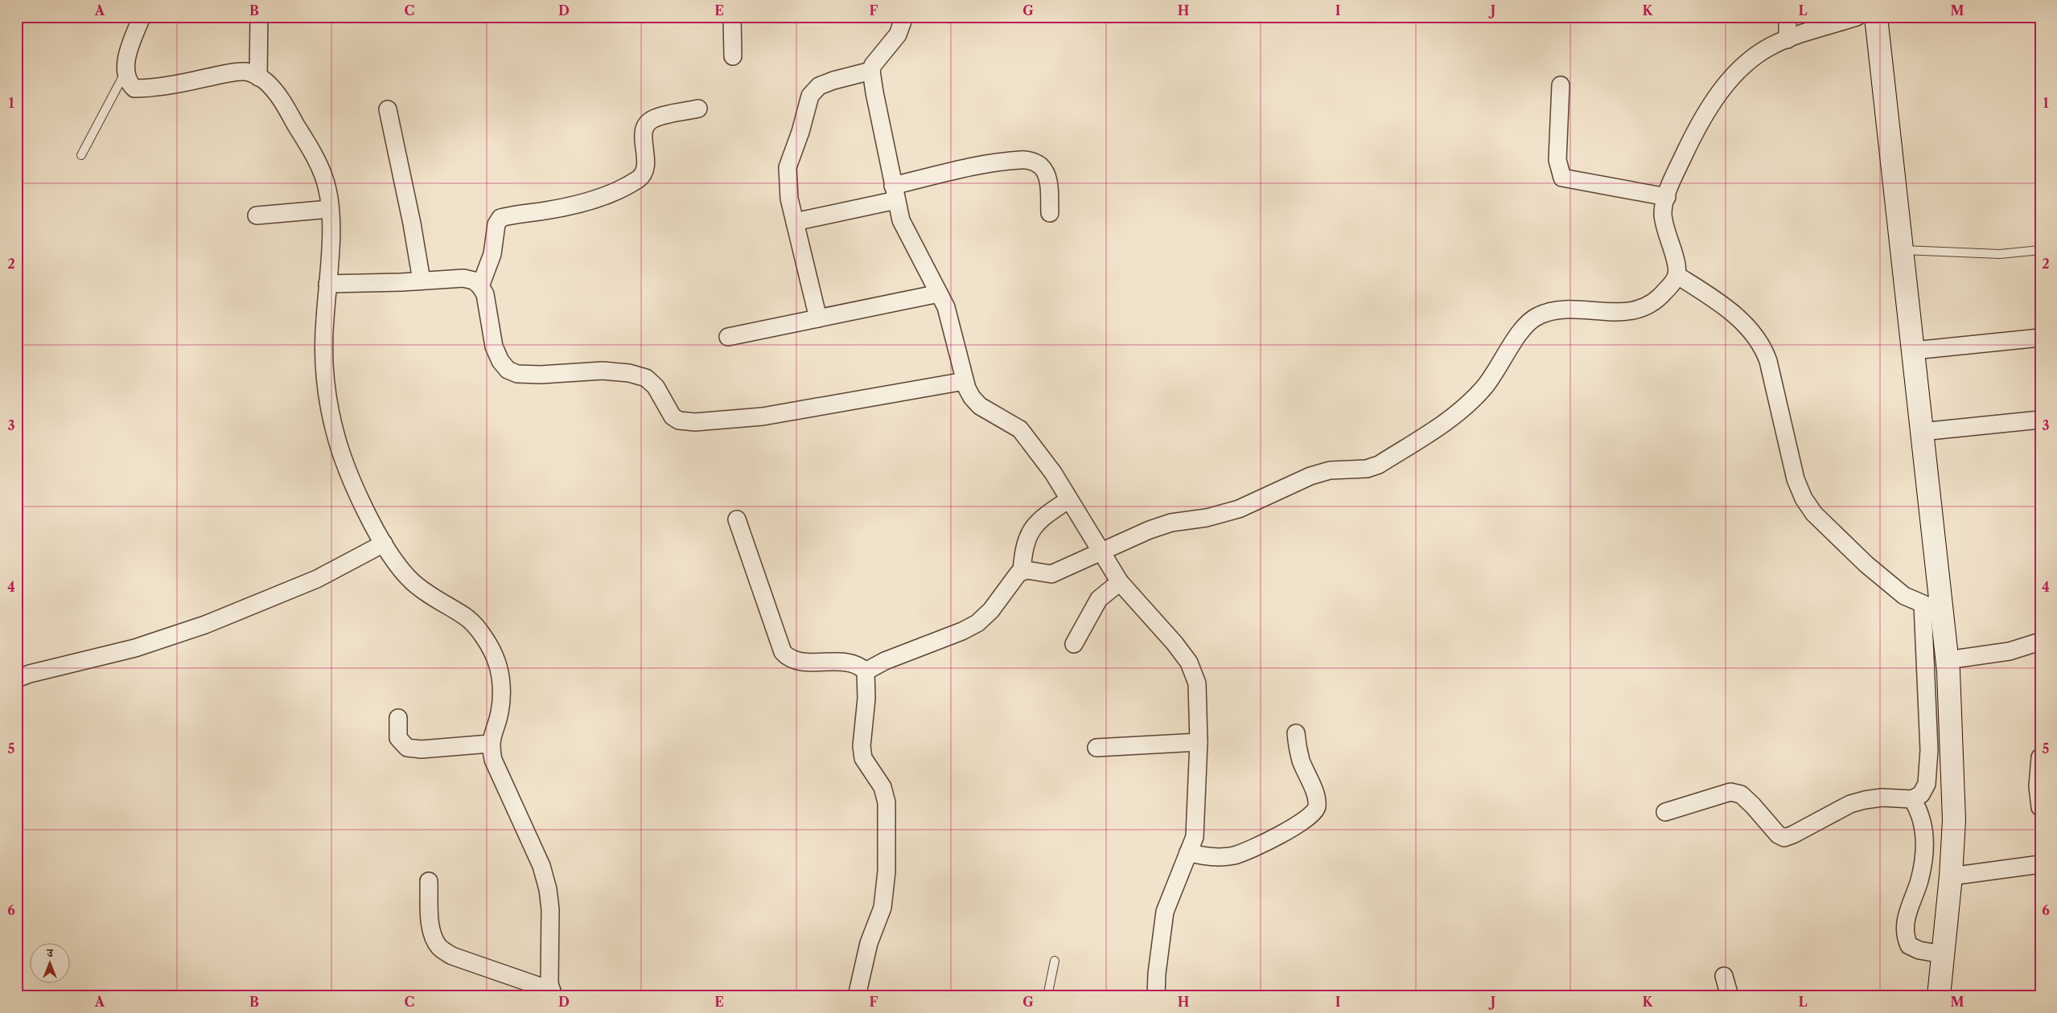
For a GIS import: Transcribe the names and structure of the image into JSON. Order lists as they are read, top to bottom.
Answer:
{
  "north": "top",
  "grid": {
    "columns": [
      "A",
      "B",
      "C",
      "D",
      "E",
      "F",
      "G",
      "H",
      "I",
      "J",
      "K",
      "L",
      "M"
    ],
    "rows": [
      "1",
      "2",
      "3",
      "4",
      "5",
      "6"
    ]
  }
}
